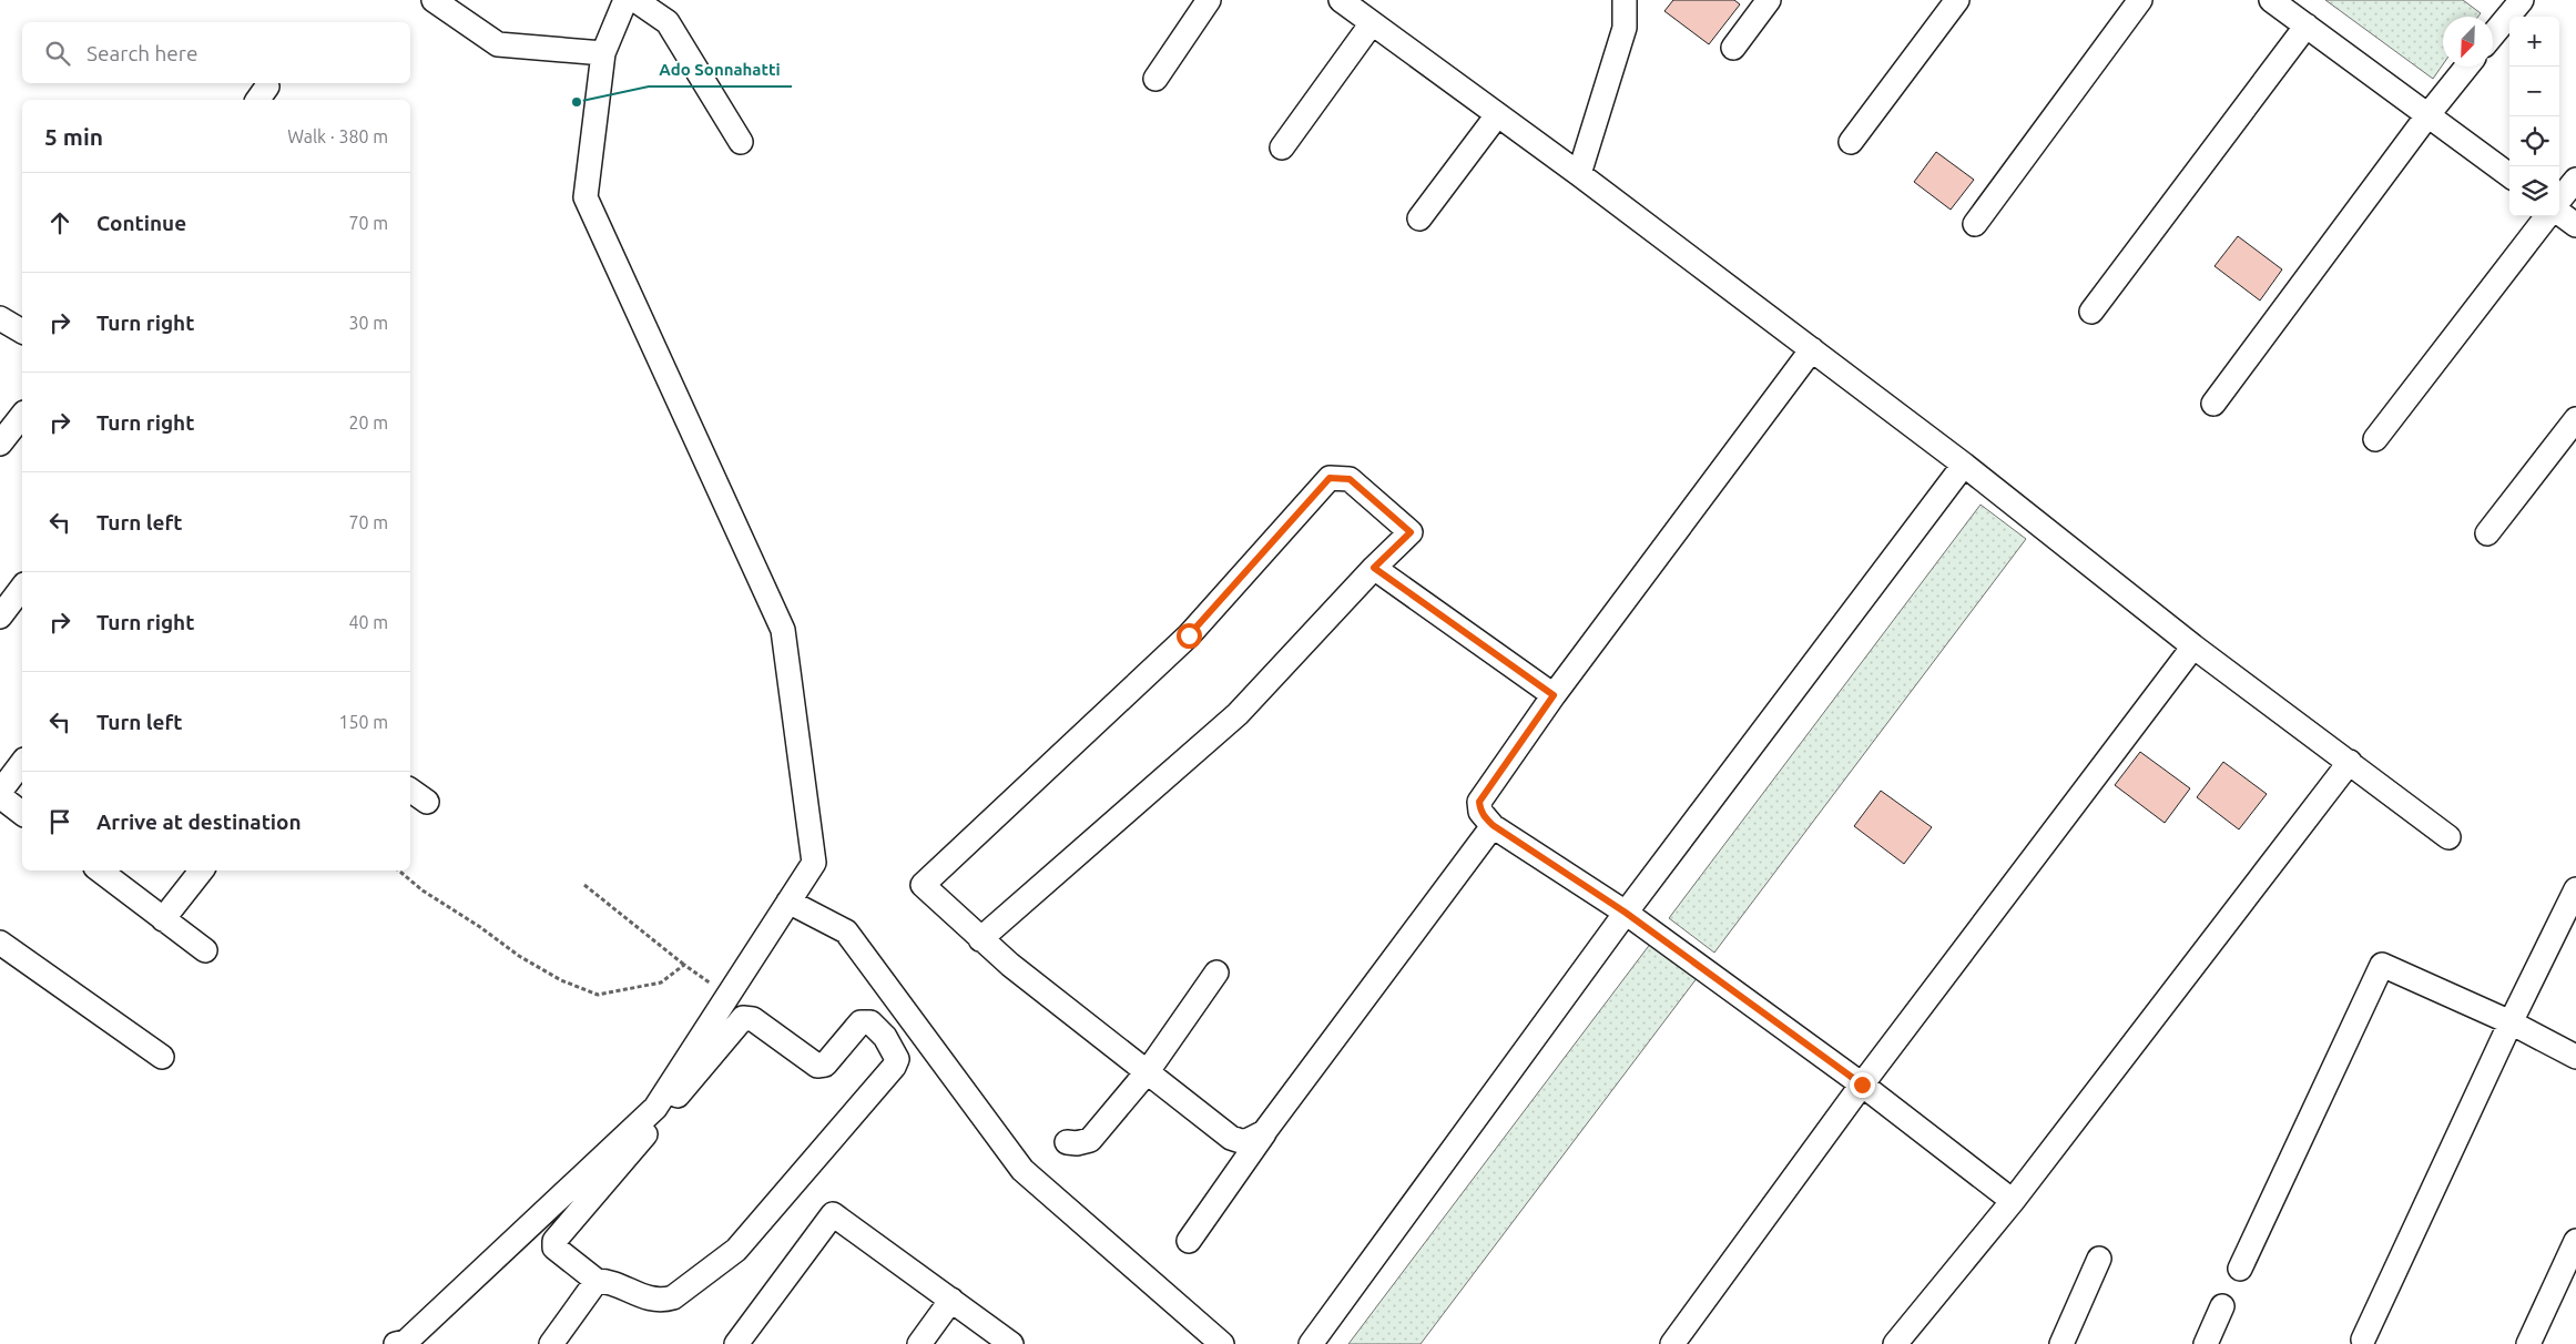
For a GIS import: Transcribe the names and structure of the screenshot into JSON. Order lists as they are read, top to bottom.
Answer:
{
  "places": ["Ado Sonnahatti"],
  "north": "bottom left",
  "page": {
    "map_buttons": ["+", "−"],
    "search": "Search here",
    "heading": ["5 min", "Walk · 380 m"],
    "list": [
      ["Continue", "70 m"],
      ["Turn right", "30 m"],
      ["Turn right", "20 m"],
      ["Turn left", "70 m"],
      ["Turn right", "40 m"],
      ["Turn left", "150 m"],
      "Arrive at destination"
    ]
  }
}
